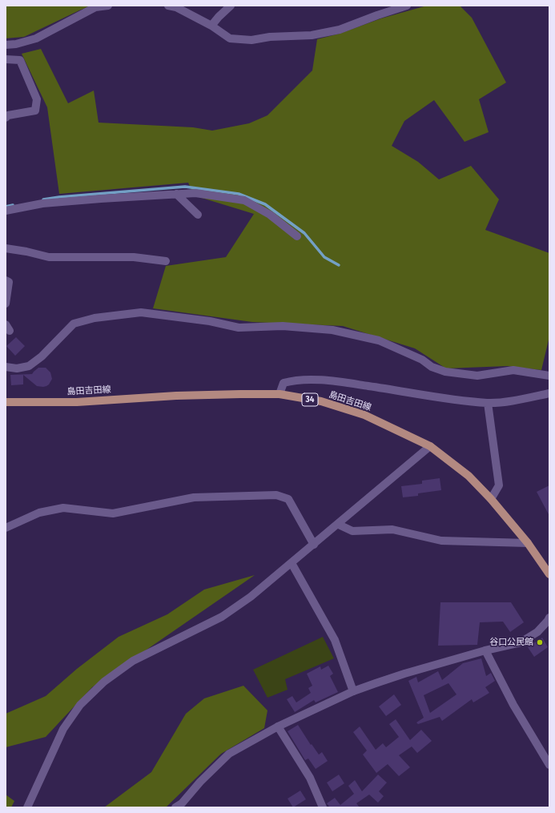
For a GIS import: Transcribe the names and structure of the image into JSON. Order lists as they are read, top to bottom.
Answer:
{
  "streets": {
    "main road": ["島田吉田線", "34"]
  },
  "places": ["谷口公民館"]
}
